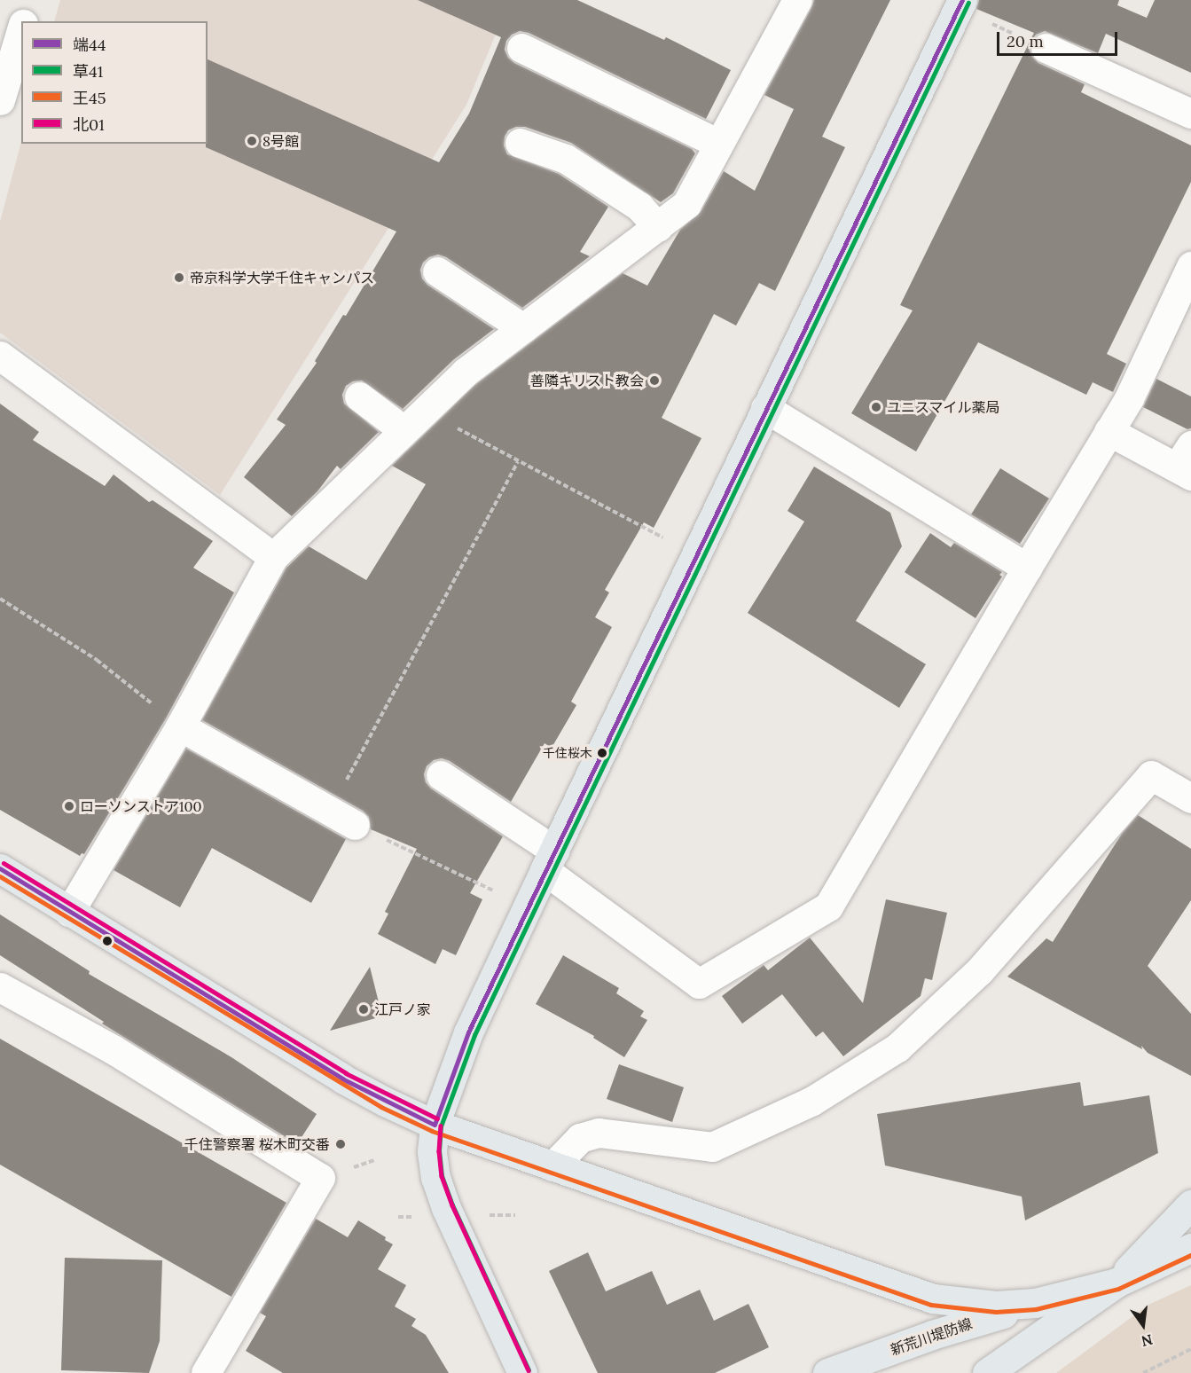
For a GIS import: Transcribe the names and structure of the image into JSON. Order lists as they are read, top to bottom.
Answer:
{
  "streets": {
    "main road": ["新荒川堤防線"]
  },
  "places": [
    "8号館",
    "帝京科学大学千住キャンパス",
    "善隣キリスト教会",
    "ユニスマイル薬局",
    "千住桜木",
    "ローソンストア100",
    "江戸ノ家",
    "千住警察署 桜木町交番"
  ],
  "lines": [
    "transit line 端44",
    "transit line 草41",
    "transit line 北01",
    "transit line 王45"
  ],
  "legend": [
    "端44",
    "草41",
    "王45",
    "北01"
  ],
  "scale_bar": "20 m",
  "north": "bottom"
}
